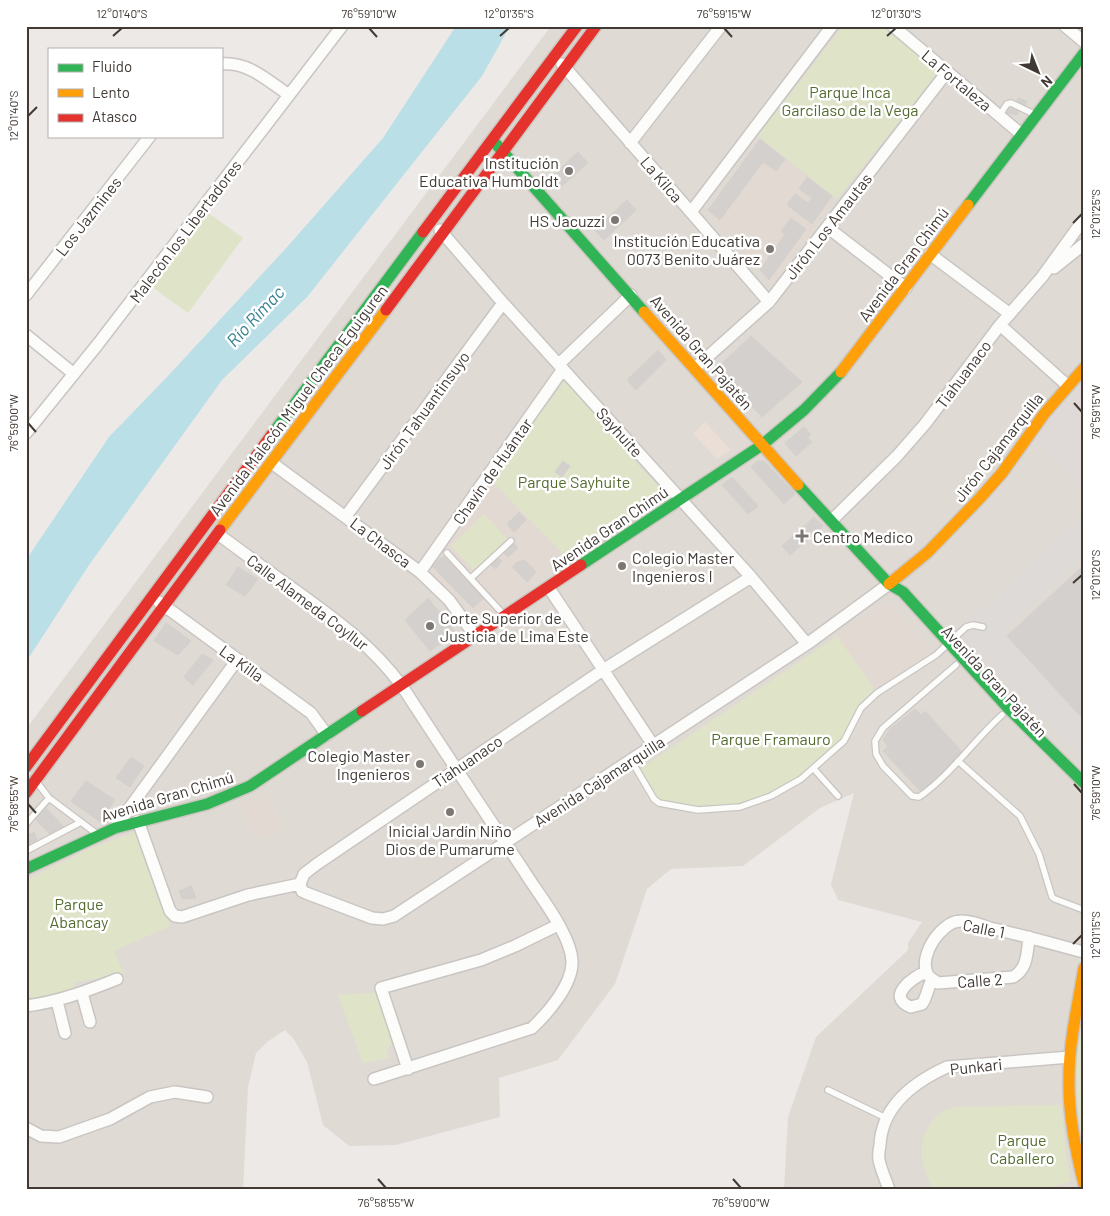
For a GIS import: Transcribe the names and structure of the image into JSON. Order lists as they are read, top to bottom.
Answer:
{
  "streets": {
    "main road": [
      "Avenida Gran Chimú",
      "Avenida Gran Pajatén",
      "Avenida Malecón Miguel Checa Eguiguren",
      "Jirón Cajamarquilla"
    ],
    "street": [
      "La Fortaleza",
      "La Kilca",
      "Los Jazmines",
      "Jirón Los Amautas",
      "Malecón los Libertadores",
      "Tiahuanaco",
      "Jirón Tahuantinsuyo",
      "Sayhuite",
      "Chavín de Huántar",
      "La Chasca",
      "Calle Alameda Coyllur",
      "La Killa",
      "Avenida Cajamarquilla",
      "Calle 1",
      "Calle 2",
      "Punkari"
    ]
  },
  "crossings": [
    ["La Fortaleza", "Jirón Los Amautas"],
    ["La Fortaleza", "Avenida Gran Chimú"],
    ["La Kilca", "Jirón Los Amautas"],
    ["La Kilca", "Avenida Malecón Miguel Checa Eguiguren"],
    ["Jirón Los Amautas", "Avenida Gran Pajatén"],
    ["Avenida Gran Chimú", "Avenida Gran Pajatén"],
    ["Avenida Gran Chimú", "Sayhuite"],
    ["Avenida Gran Chimú", "La Chasca"],
    ["Avenida Gran Chimú", "Calle Alameda Coyllur"],
    ["Avenida Gran Chimú", "La Killa"],
    ["Avenida Gran Pajatén", "Tiahuanaco"],
    ["Avenida Gran Pajatén", "Avenida Malecón Miguel Checa Eguiguren"],
    ["Avenida Gran Pajatén", "Jirón Cajamarquilla"],
    ["Avenida Gran Pajatén", "Chavín de Huántar"],
    ["Avenida Gran Pajatén", "Avenida Cajamarquilla"],
    ["Tiahuanaco", "Sayhuite"],
    ["Tiahuanaco", "Calle Alameda Coyllur"],
    ["Tiahuanaco", "Avenida Cajamarquilla"],
    ["Avenida Malecón Miguel Checa Eguiguren", "Sayhuite"],
    ["Avenida Malecón Miguel Checa Eguiguren", "La Chasca"],
    ["Avenida Malecón Miguel Checa Eguiguren", "Calle Alameda Coyllur"],
    ["Avenida Malecón Miguel Checa Eguiguren", "La Killa"],
    ["Jirón Tahuantinsuyo", "Sayhuite"],
    ["Jirón Tahuantinsuyo", "La Chasca"],
    ["Sayhuite", "Chavín de Huántar"],
    ["Sayhuite", "Avenida Cajamarquilla"],
    ["Jirón Cajamarquilla", "Avenida Cajamarquilla"],
    ["Chavín de Huántar", "La Chasca"],
    ["Calle Alameda Coyllur", "Avenida Cajamarquilla"],
    ["Calle 1", "Calle 2"]
  ],
  "water": ["Río Rímac"],
  "parks": [
    "Parque Inca Garcilaso de la Vega",
    "Parque Sayhuite",
    "Parque Framauro",
    "Parque Abancay",
    "Parque Caballero"
  ],
  "places": {
    "other": [
      "Institución Educativa Humboldt",
      "HS Jacuzzi",
      "Institución Educativa 0073 Benito Juárez",
      "Colegio Master Ingenieros I",
      "Corte Superior de Justicia de Lima Este",
      "Colegio Master Ingenieros",
      "Inicial Jardín Niño Dios de Pumarume"
    ],
    "health": ["Centro Medico"]
  },
  "legend": ["Fluido", "Lento", "Atasco"],
  "north": "bottom right",
  "coordinates": [
    "12°01'40\"S",
    "76°59'10\"W",
    "12°01'35\"S",
    "76°59'15\"W",
    "12°01'30\"S",
    "12°01'25\"S",
    "76°59'00\"W",
    "12°01'20\"S",
    "76°58'55\"W",
    "12°01'15\"S"
  ]
}
